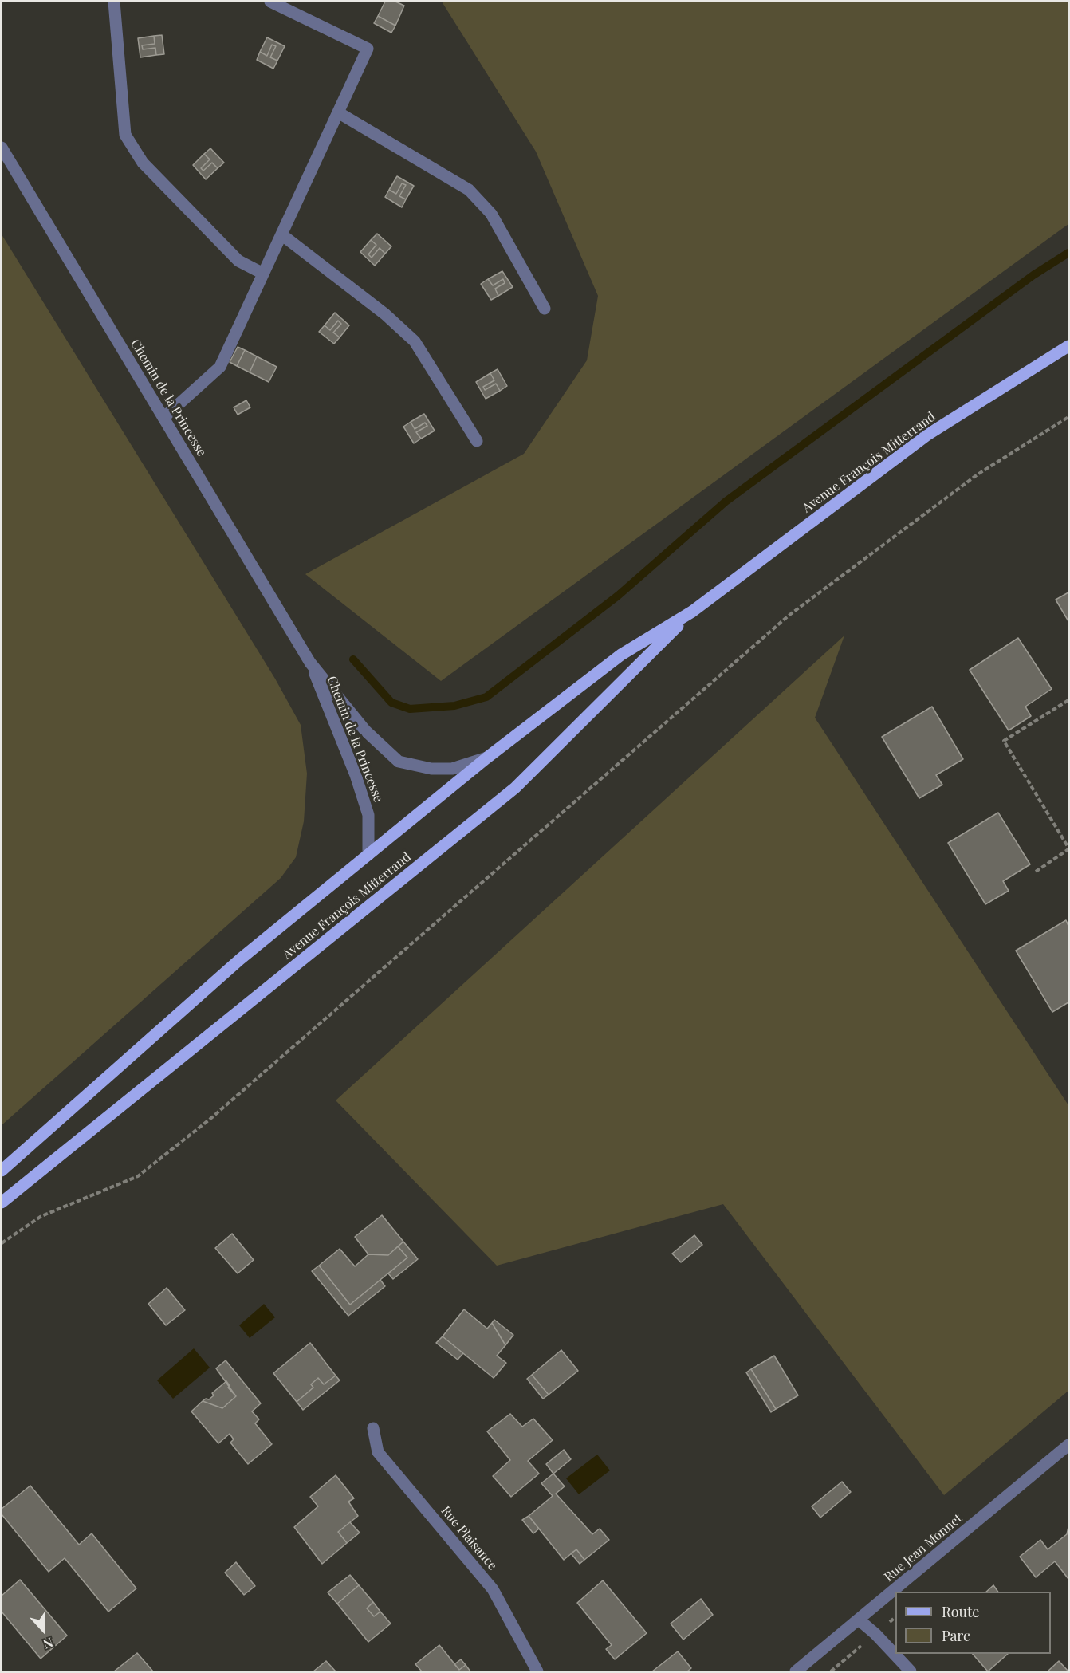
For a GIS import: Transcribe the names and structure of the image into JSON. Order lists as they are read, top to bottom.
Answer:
{
  "streets": {
    "main road": ["Avenue François Mitterrand"],
    "street": ["Chemin de la Princesse", "Rue Plaisance", "Rue Jean Monnet"]
  },
  "crossings": [
    ["Chemin de la Princesse", "Avenue François Mitterrand"]
  ],
  "legend": ["Route", "Parc"],
  "north": "bottom"
}
